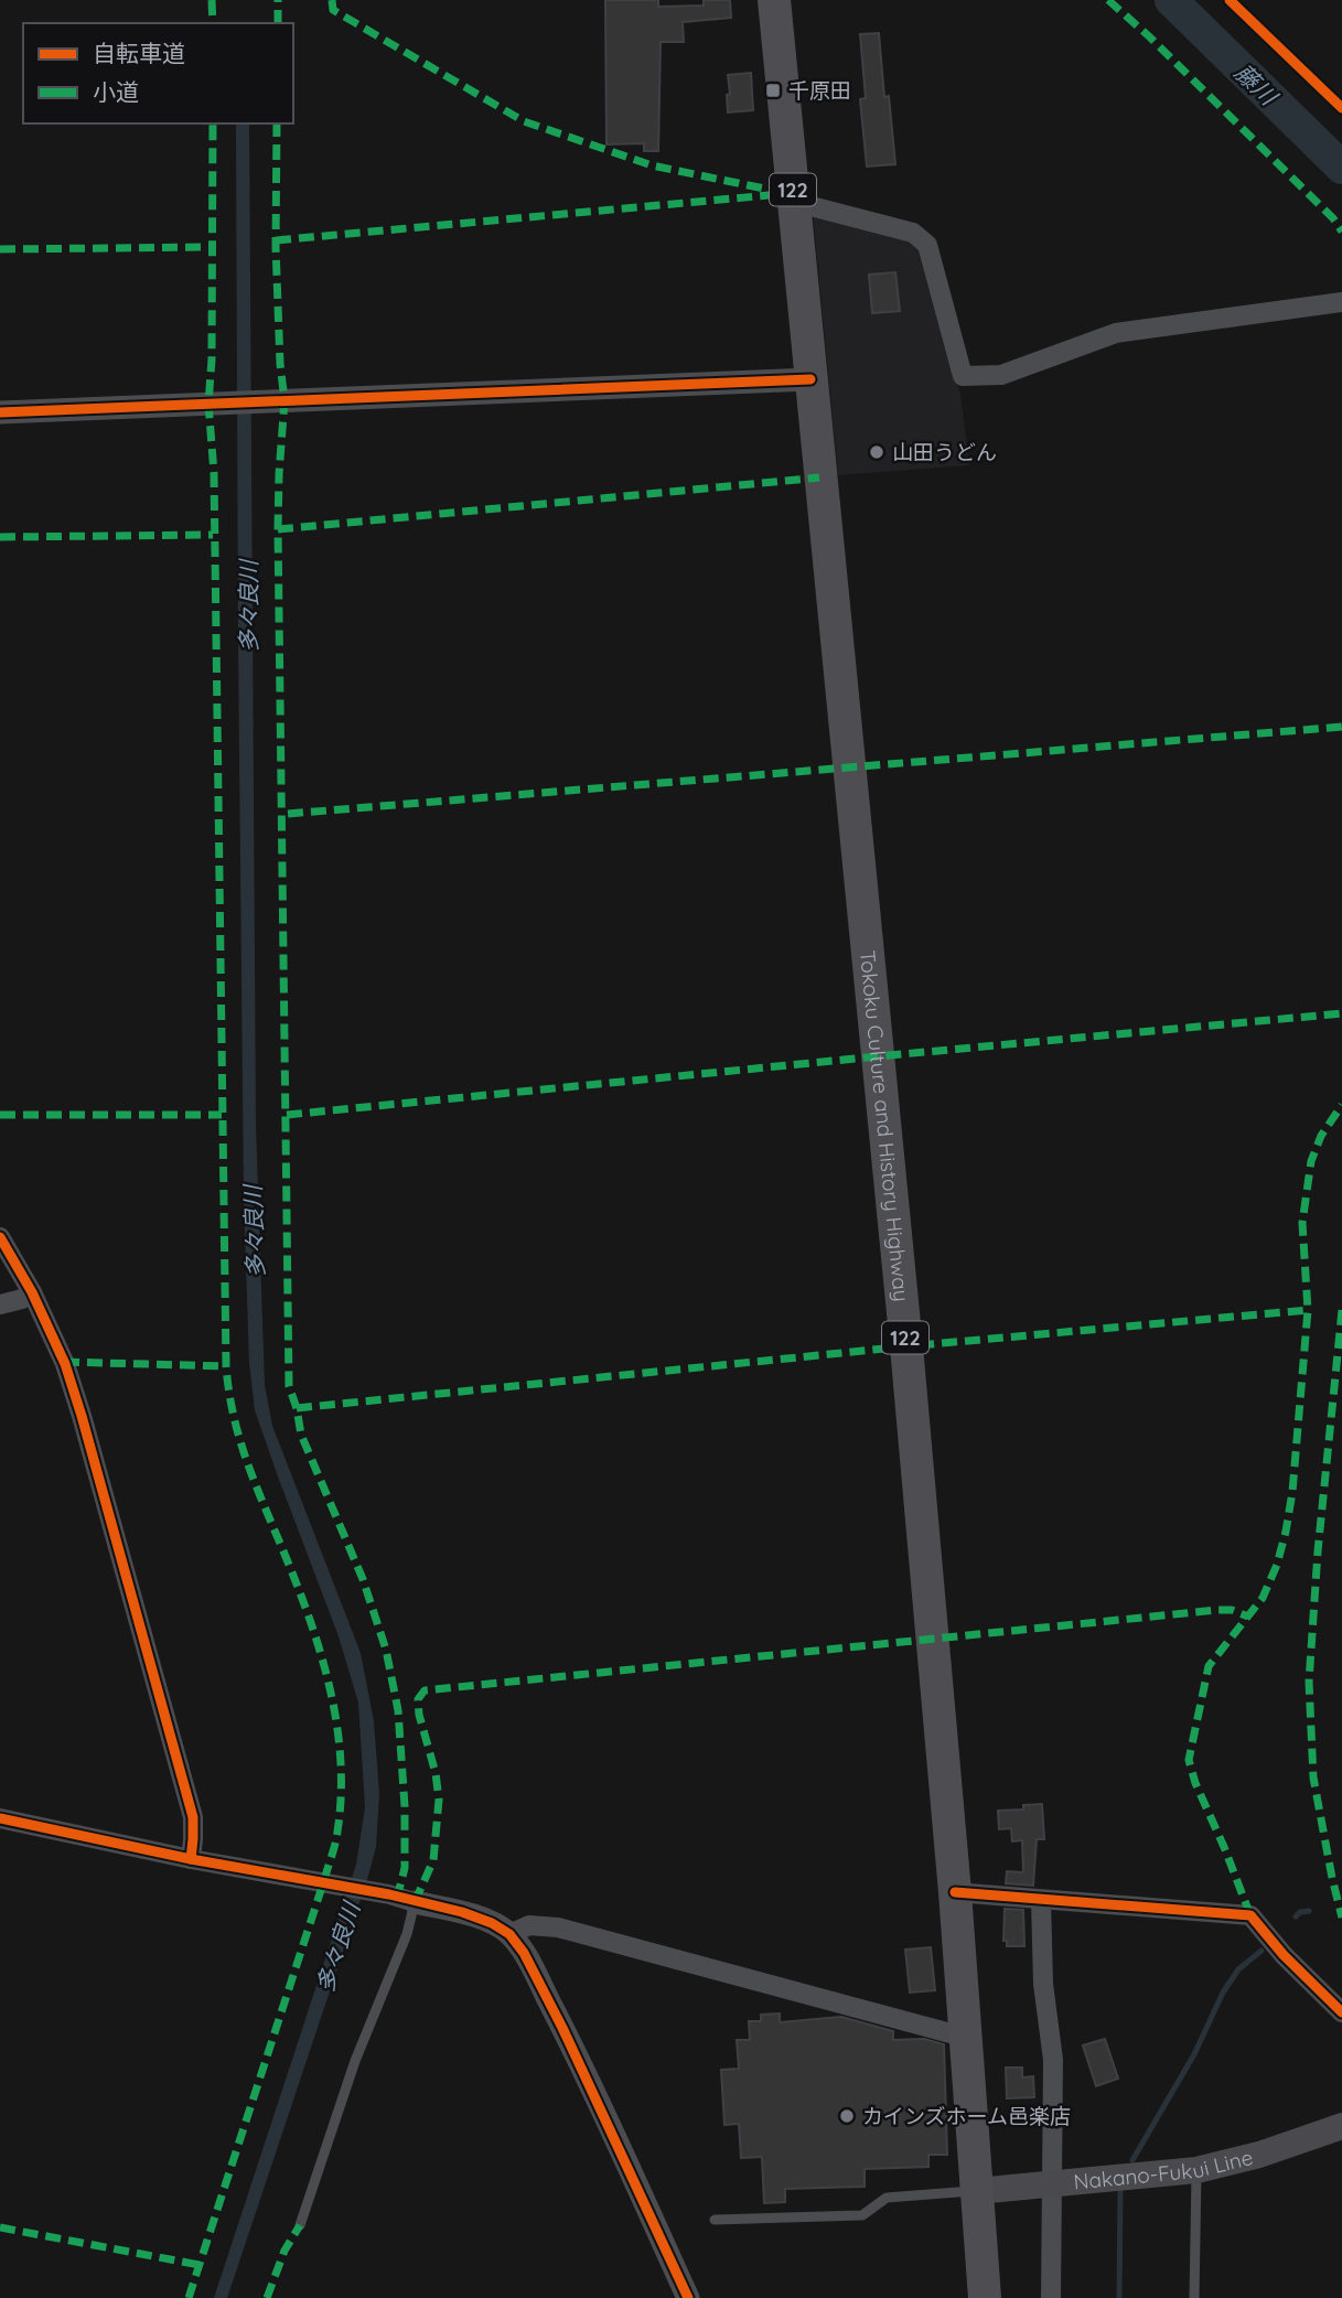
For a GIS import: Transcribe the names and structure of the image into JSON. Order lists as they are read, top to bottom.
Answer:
{
  "streets": {
    "highway": ["122", "Tokoku Culture and History Highway"],
    "main road": ["Nakano-Fukui Line"]
  },
  "crossings": [
    ["Tokoku Culture and History Highway", "Nakano-Fukui Line"]
  ],
  "water": ["藤川", "多々良川"],
  "places": {
    "transit": ["千原田"],
    "other": ["山田うどん", "カインズホーム邑楽店"]
  },
  "legend": ["自転車道", "小道"]
}
